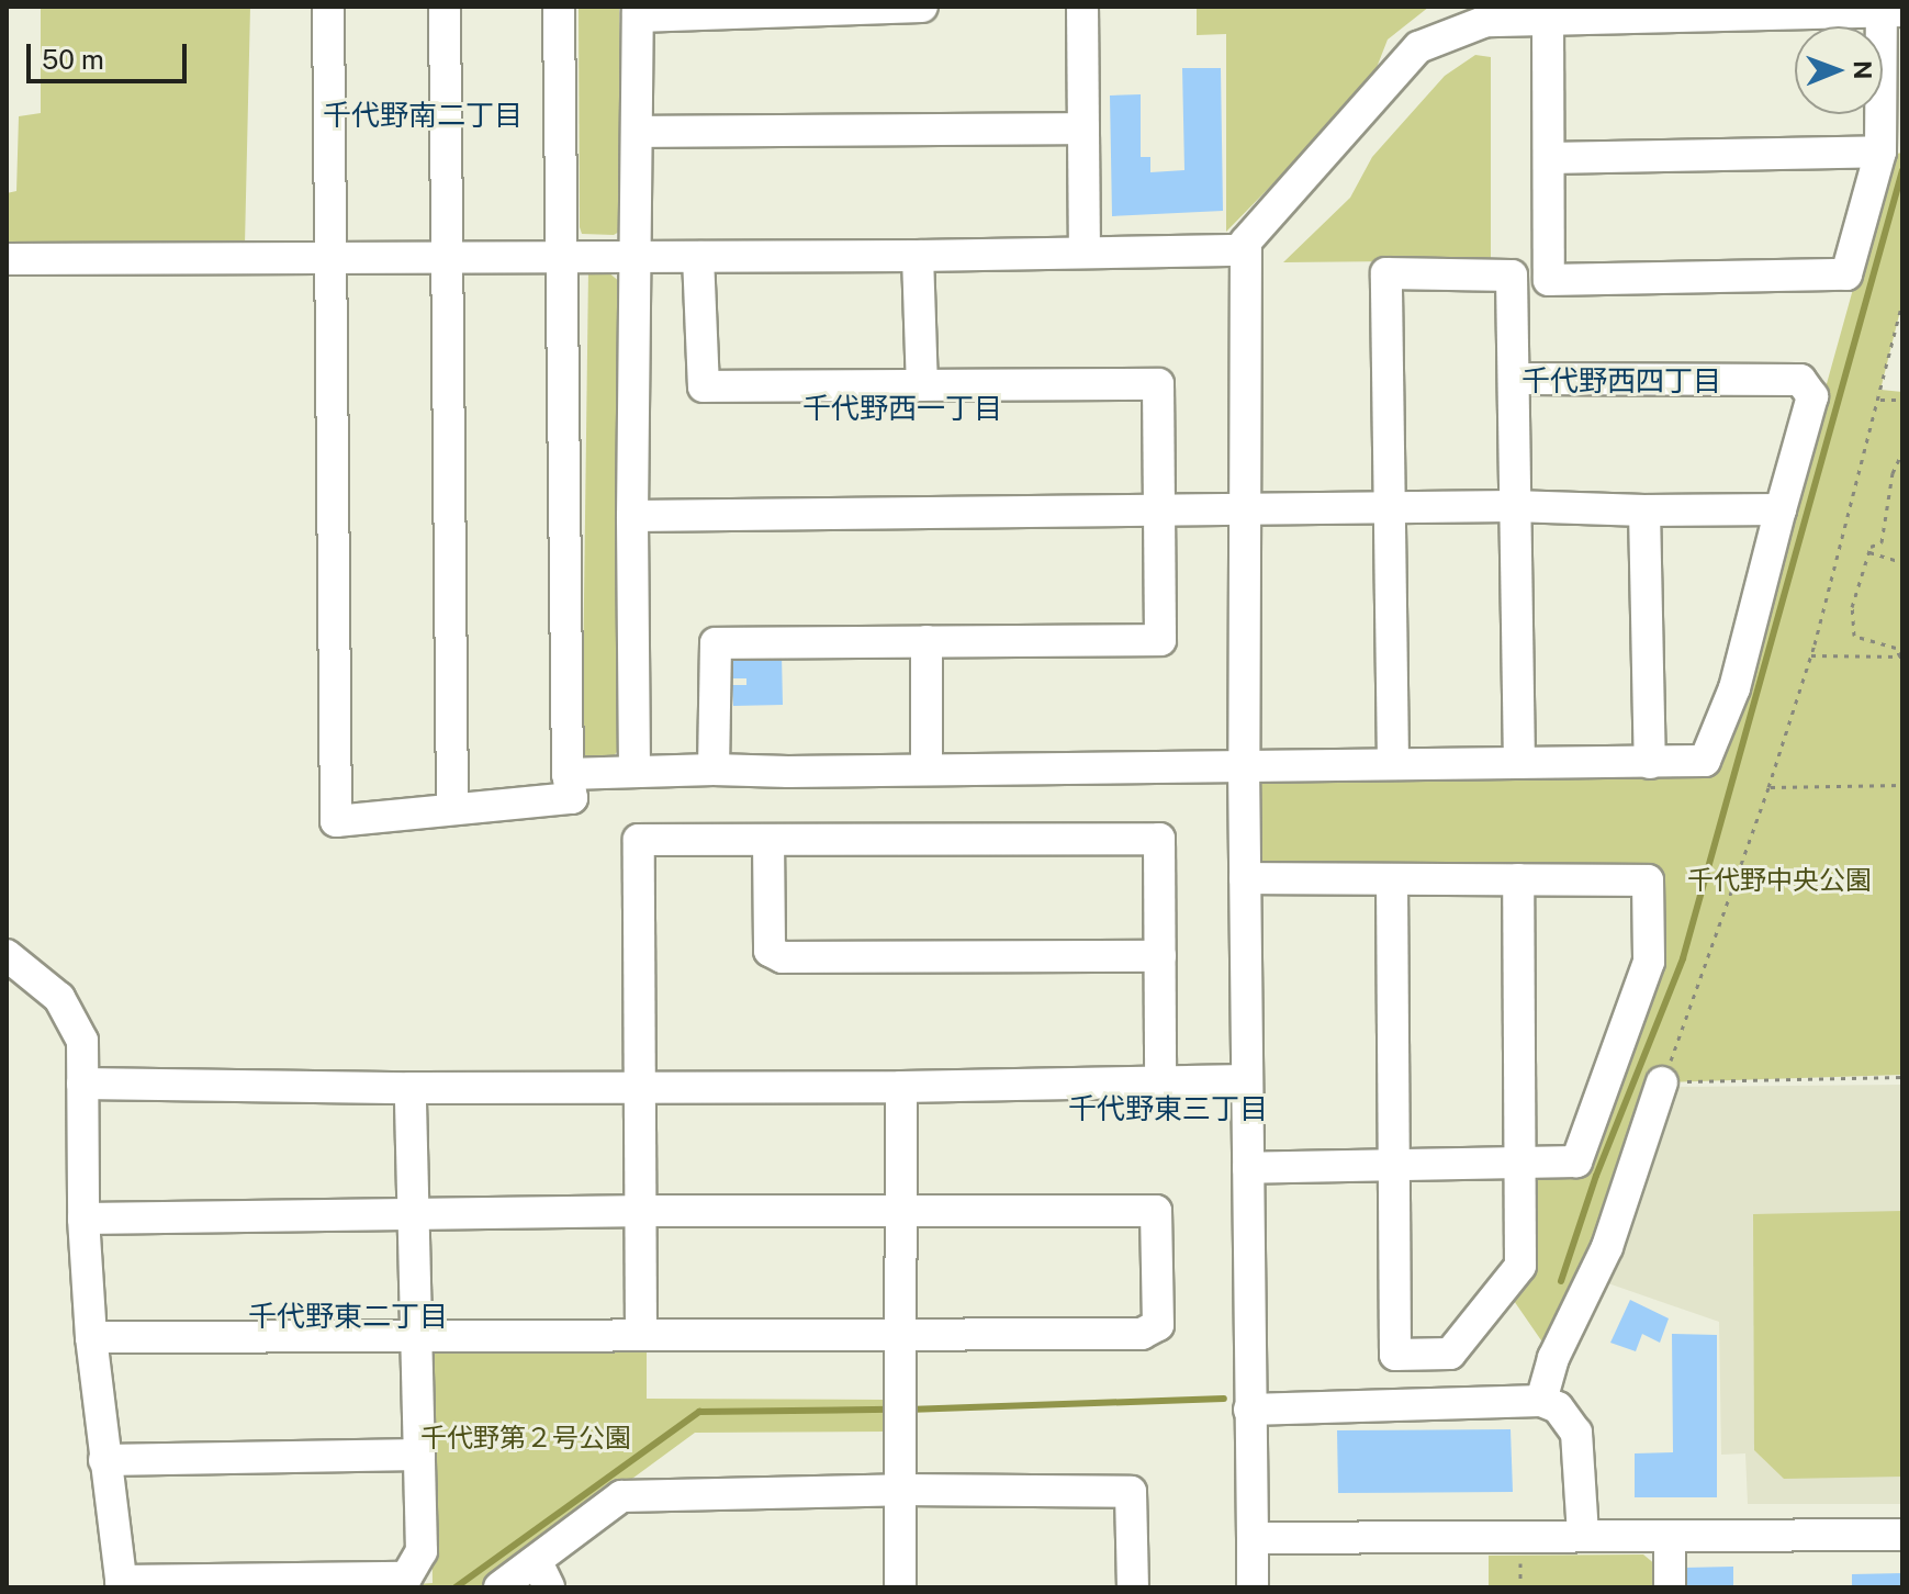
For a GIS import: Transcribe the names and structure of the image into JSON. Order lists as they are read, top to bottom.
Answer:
{
  "districts": [
    "千代野南二丁目",
    "千代野西四丁目",
    "千代野西一丁目",
    "千代野東三丁目",
    "千代野東二丁目"
  ],
  "parks": ["千代野中央公園", "千代野第２号公園"],
  "scale_bar": "50 m",
  "north": "right"
}
